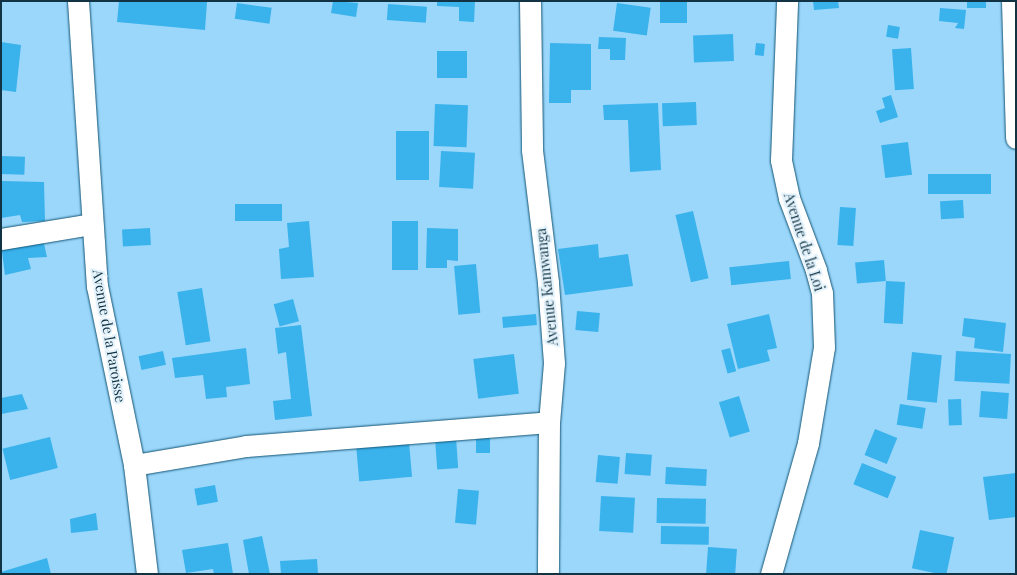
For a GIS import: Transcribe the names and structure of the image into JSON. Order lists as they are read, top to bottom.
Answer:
{
  "streets": {
    "street": ["Avenue de la Loi", "Avenue Kamwanga", "Avenue de la Paroisse"]
  }
}
